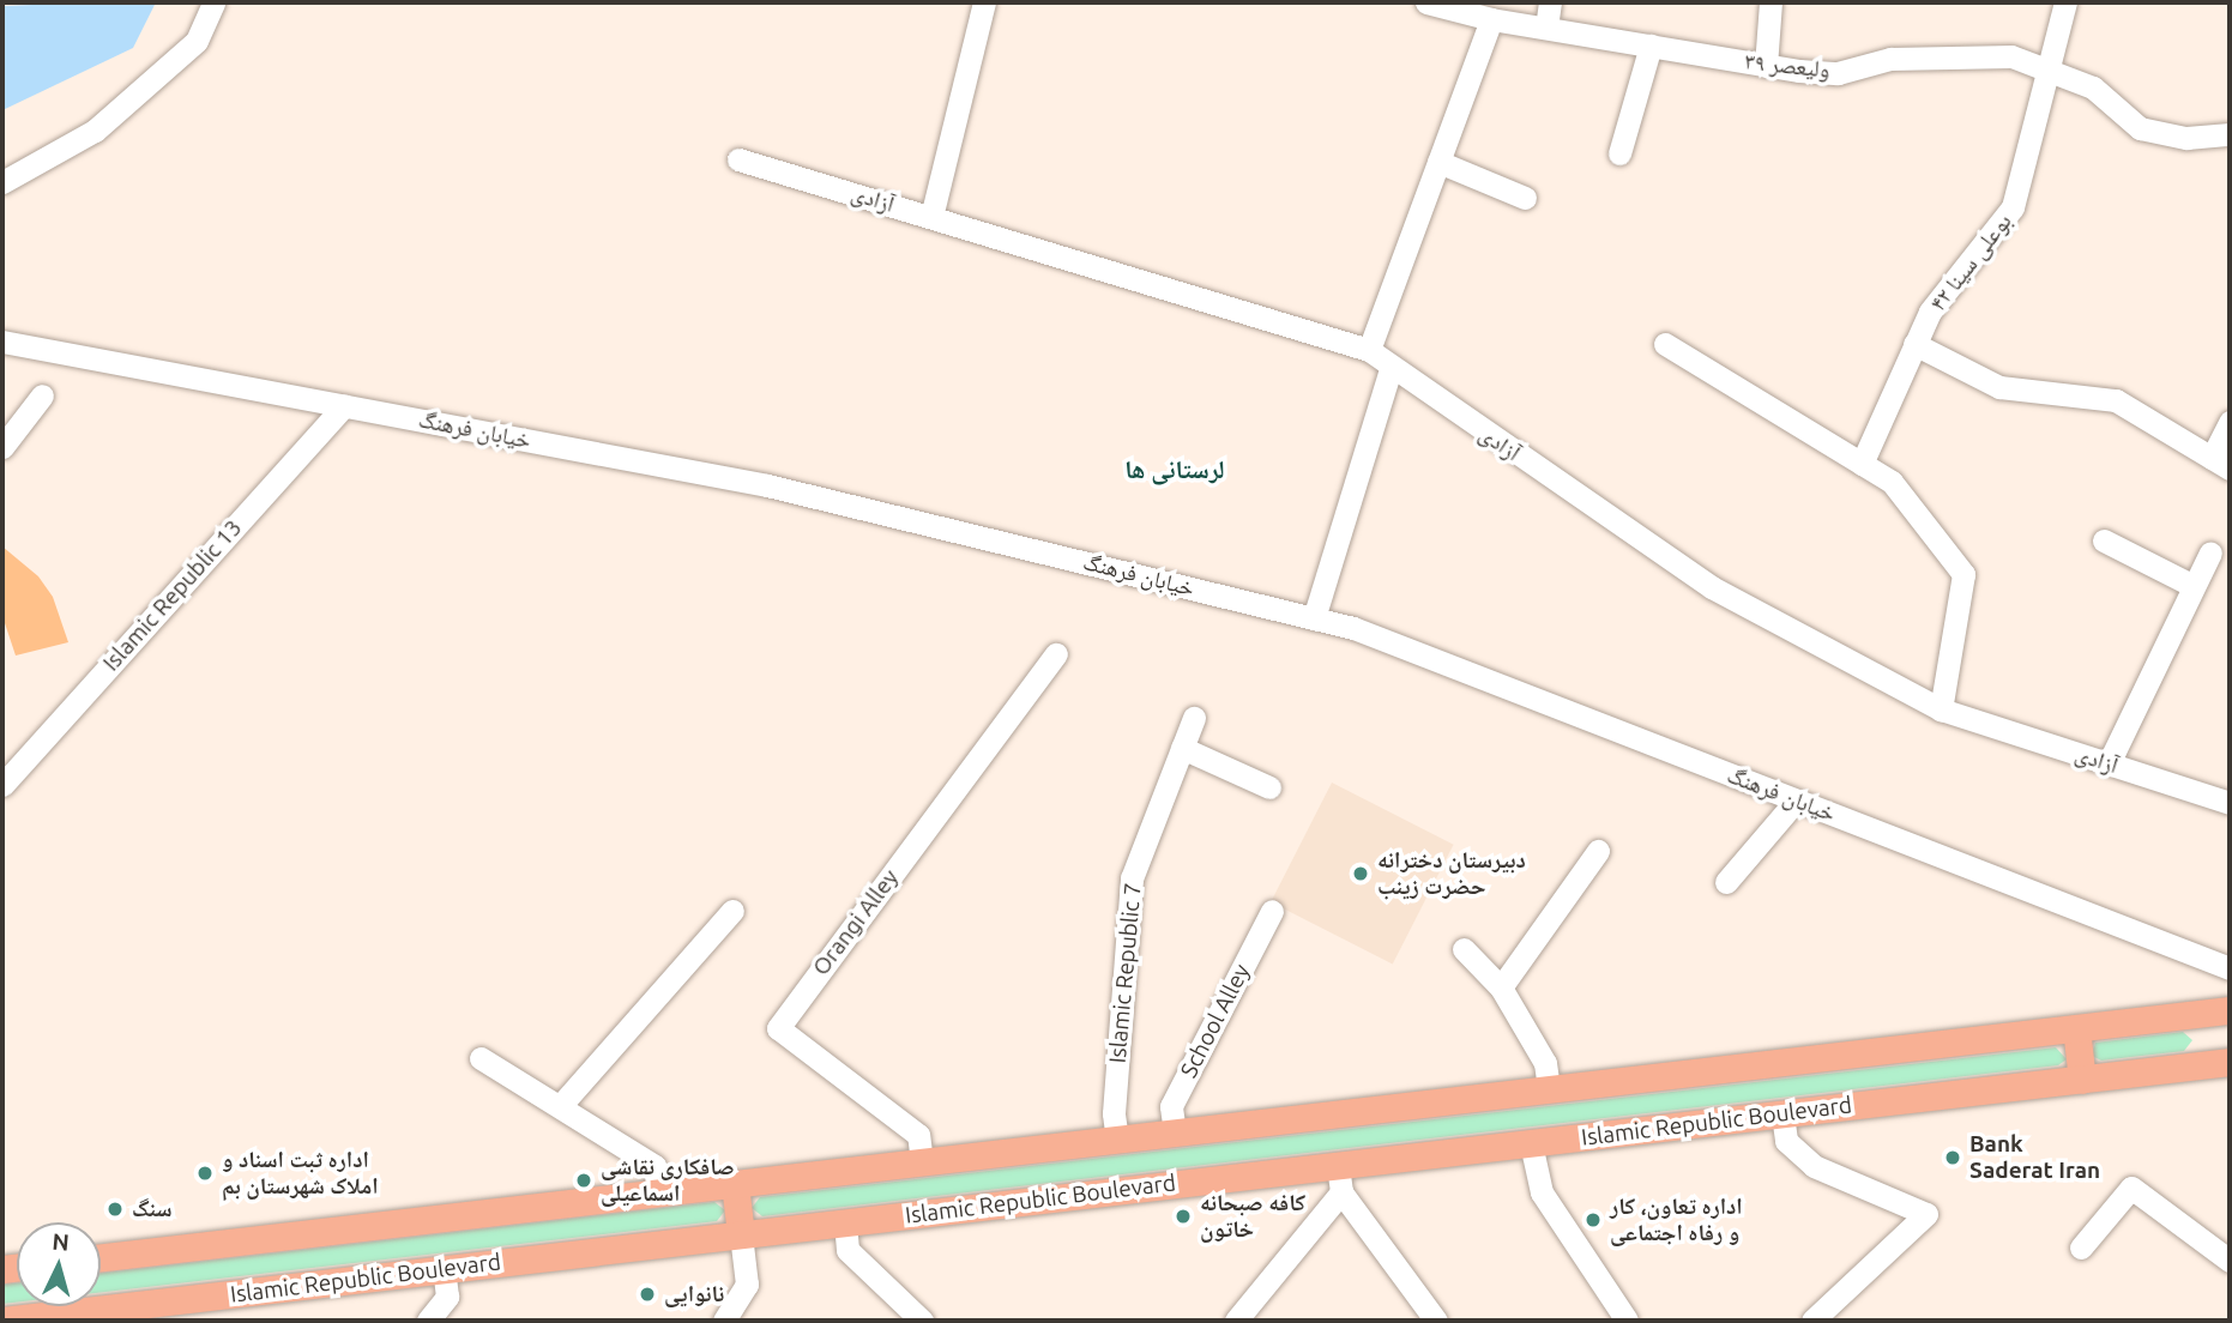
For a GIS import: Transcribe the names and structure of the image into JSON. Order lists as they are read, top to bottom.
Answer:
{
  "streets": {
    "main road": ["Islamic Republic Boulevard"],
    "street": [
      "ولیعصر ۳۹",
      "آزادی",
      "بوعلی سینا ۴۲",
      "خیابان فرهنگ",
      "Islamic Republic 13",
      "Orangi Alley",
      "Islamic Republic 7",
      "School Alley"
    ]
  },
  "crossings": [
    ["ولیعصر ۳۹", "بوعلی سینا ۴۲"],
    ["خیابان فرهنگ", "Islamic Republic 13"]
  ],
  "districts": ["لرستانی ها"],
  "places": [
    "دبیرستان دخترانه حضرت زینب",
    "Bank Saderat Iran",
    "اداره ثبت اسناد و املاک شهرستان بم",
    "صافکاری نقاشی اسماعیلی",
    "سنگ",
    "کافه صبحانه خاتون",
    "اداره تعاون، کار و رفاه اجتماعی",
    "نانوایی"
  ],
  "north": "top"
}
